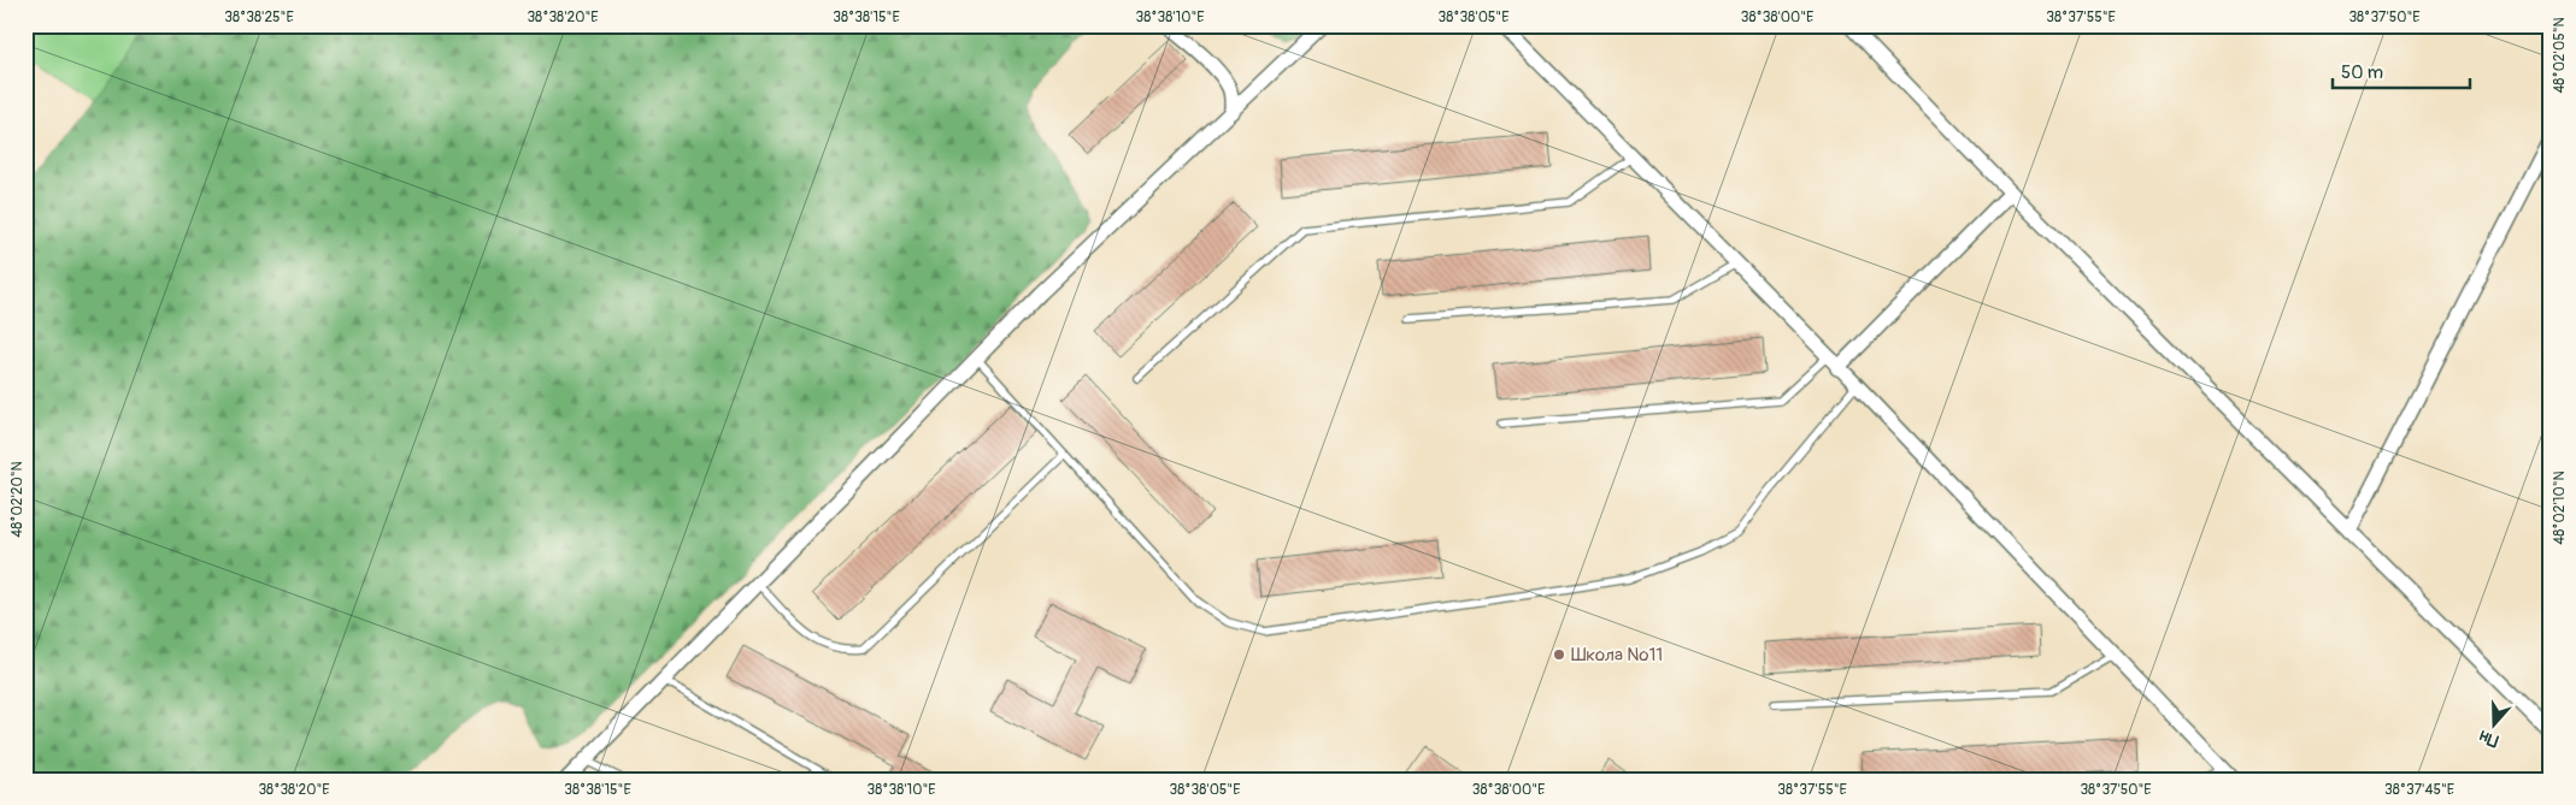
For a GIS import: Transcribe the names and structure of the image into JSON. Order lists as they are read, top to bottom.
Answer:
{
  "places": ["Школа №11"],
  "scale_bar": "50 m",
  "north": "bottom",
  "coordinates": [
    "38°38'25\"E",
    "38°38'20\"E",
    "38°38'15\"E",
    "38°38'10\"E",
    "38°38'05\"E",
    "38°38'00\"E",
    "38°37'55\"E",
    "38°37'50\"E",
    "48°02'05\"N",
    "48°02'20\"N",
    "48°02'10\"N",
    "38°37'45\"E"
  ]
}
